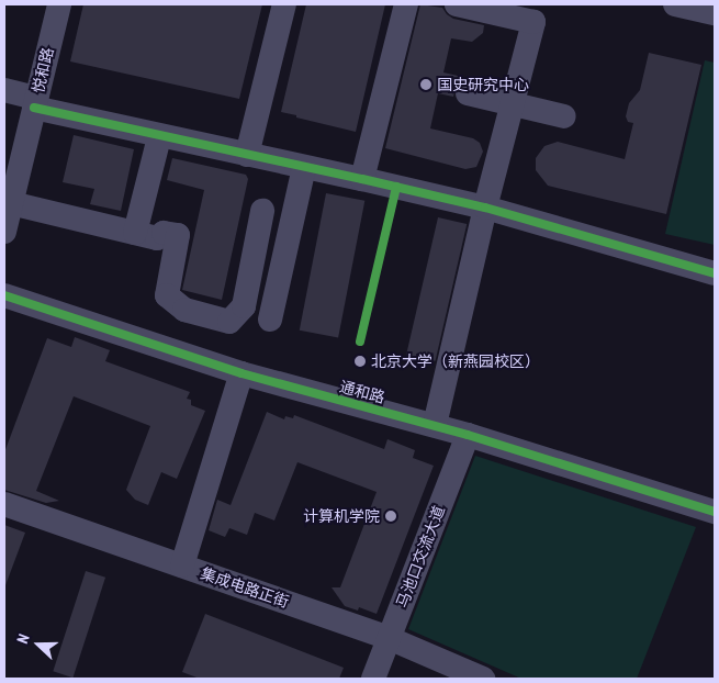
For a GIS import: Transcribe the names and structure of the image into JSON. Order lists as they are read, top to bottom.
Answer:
{
  "streets": {
    "street": [
      "悦和路",
      "通和路",
      "马池口交流大道",
      "集成电路正街"
    ]
  },
  "crossings": [
    ["通和路", "马池口交流大道"],
    ["马池口交流大道", "集成电路正街"]
  ],
  "places": ["国史研究中心", "北京大学（新燕园校区）", "计算机学院"],
  "north": "left"
}
